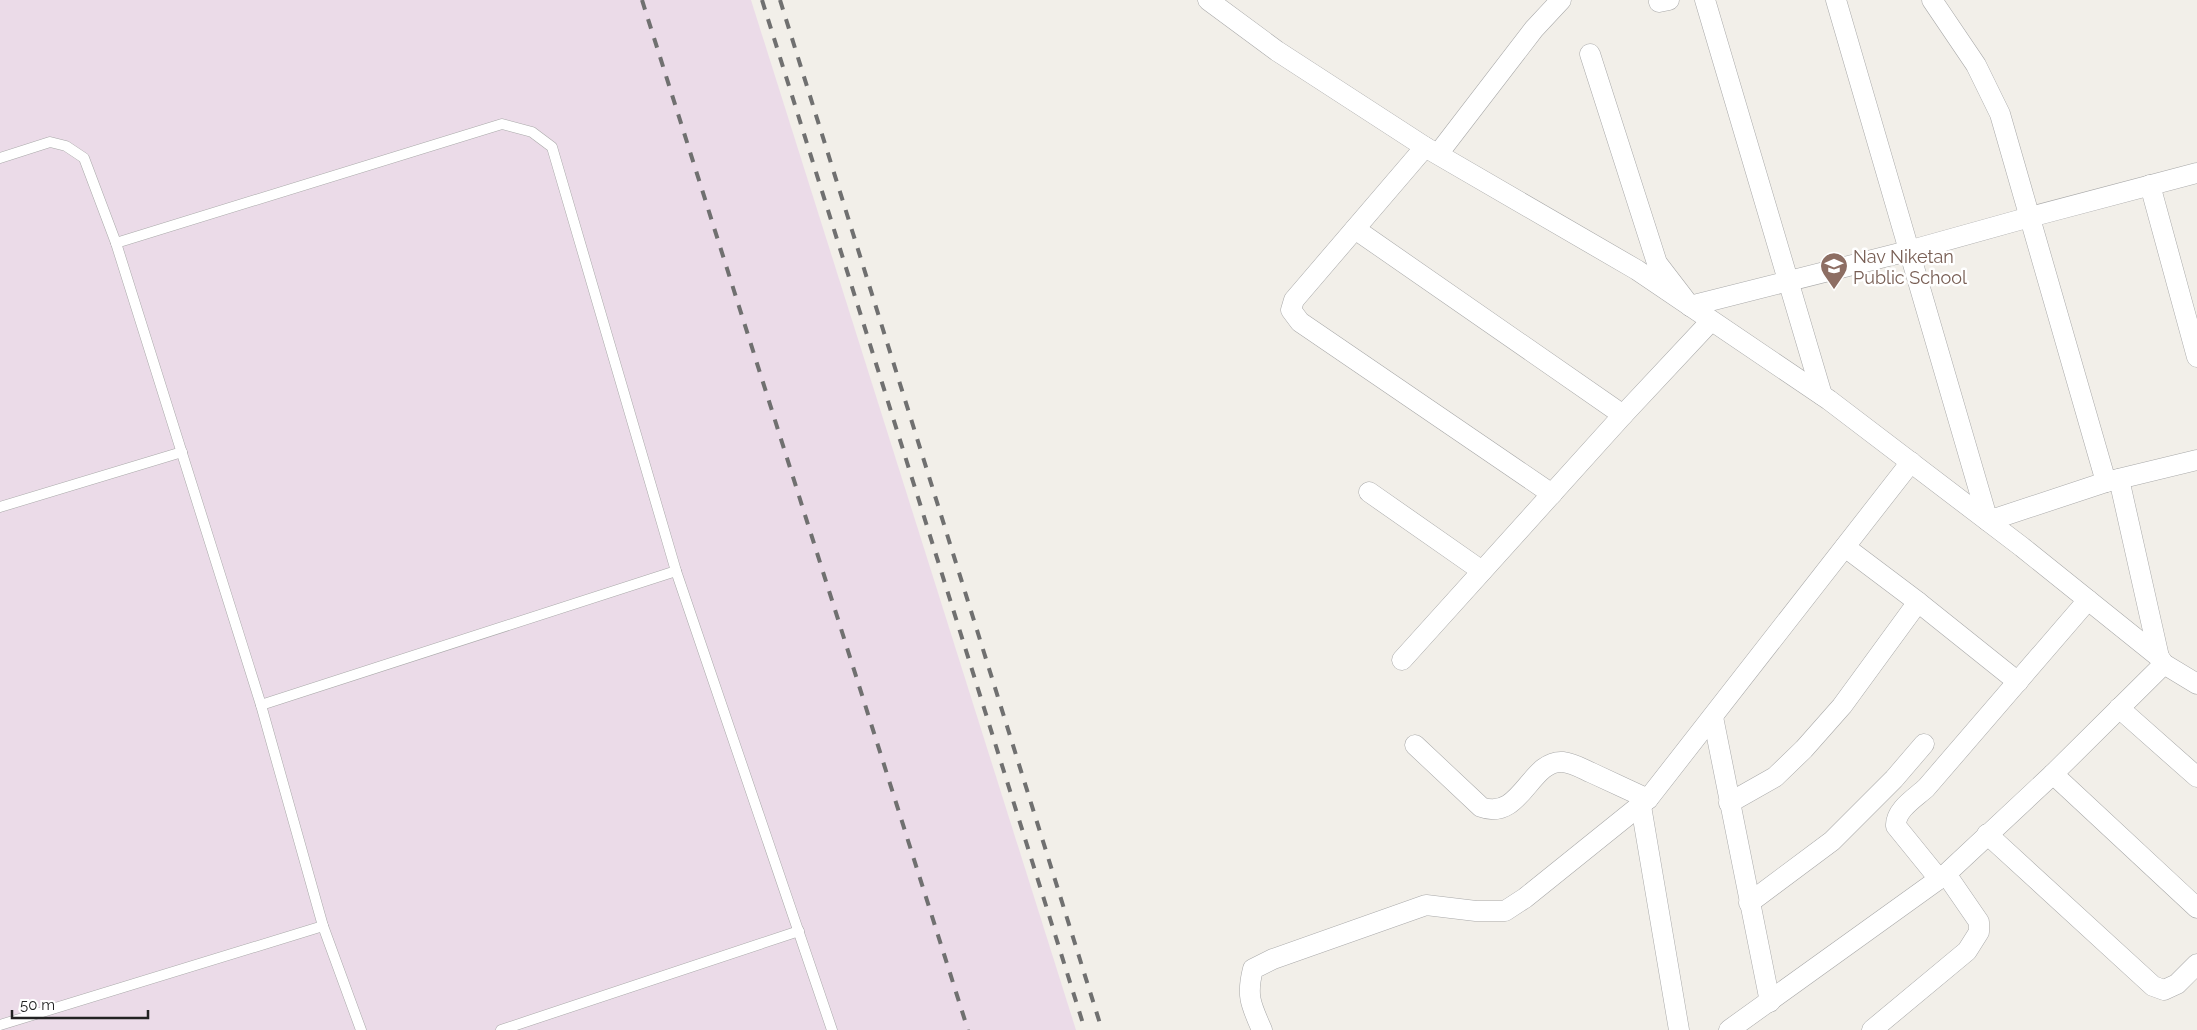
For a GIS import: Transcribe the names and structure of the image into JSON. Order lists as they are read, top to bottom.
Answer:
{
  "places": {
    "school or university": ["Nav Niketan Public School"]
  },
  "scale_bar": "50 m"
}
